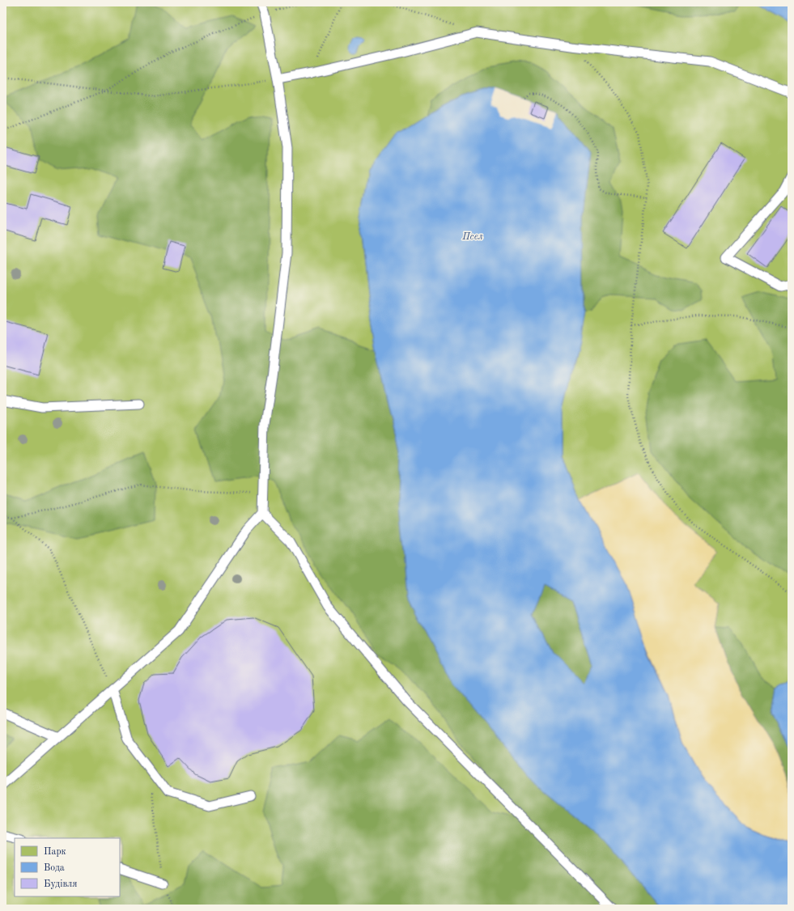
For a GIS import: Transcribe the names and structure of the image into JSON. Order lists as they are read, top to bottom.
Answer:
{
  "water": ["Псел"],
  "legend": ["Парк", "Вода", "Будівля"]
}
